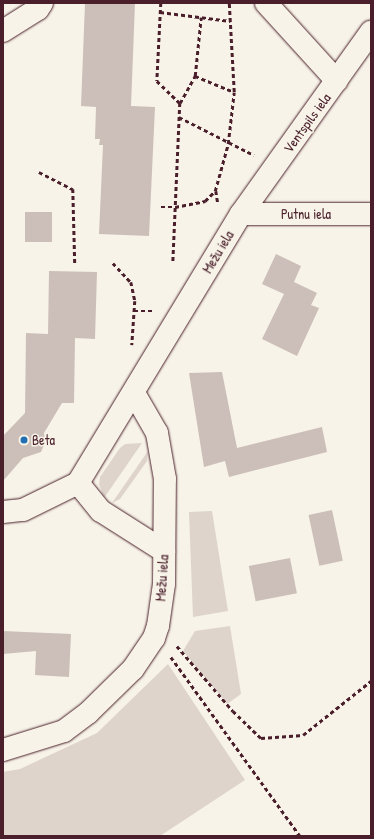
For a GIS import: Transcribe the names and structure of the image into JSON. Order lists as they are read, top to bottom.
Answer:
{
  "streets": {
    "street": ["Ventspils iela", "Putnu iela", "Mežu iela"]
  },
  "crossings": [
    ["Ventspils iela", "Putnu iela"],
    ["Ventspils iela", "Mežu iela"],
    ["Putnu iela", "Mežu iela"]
  ],
  "places": ["Beta"]
}
